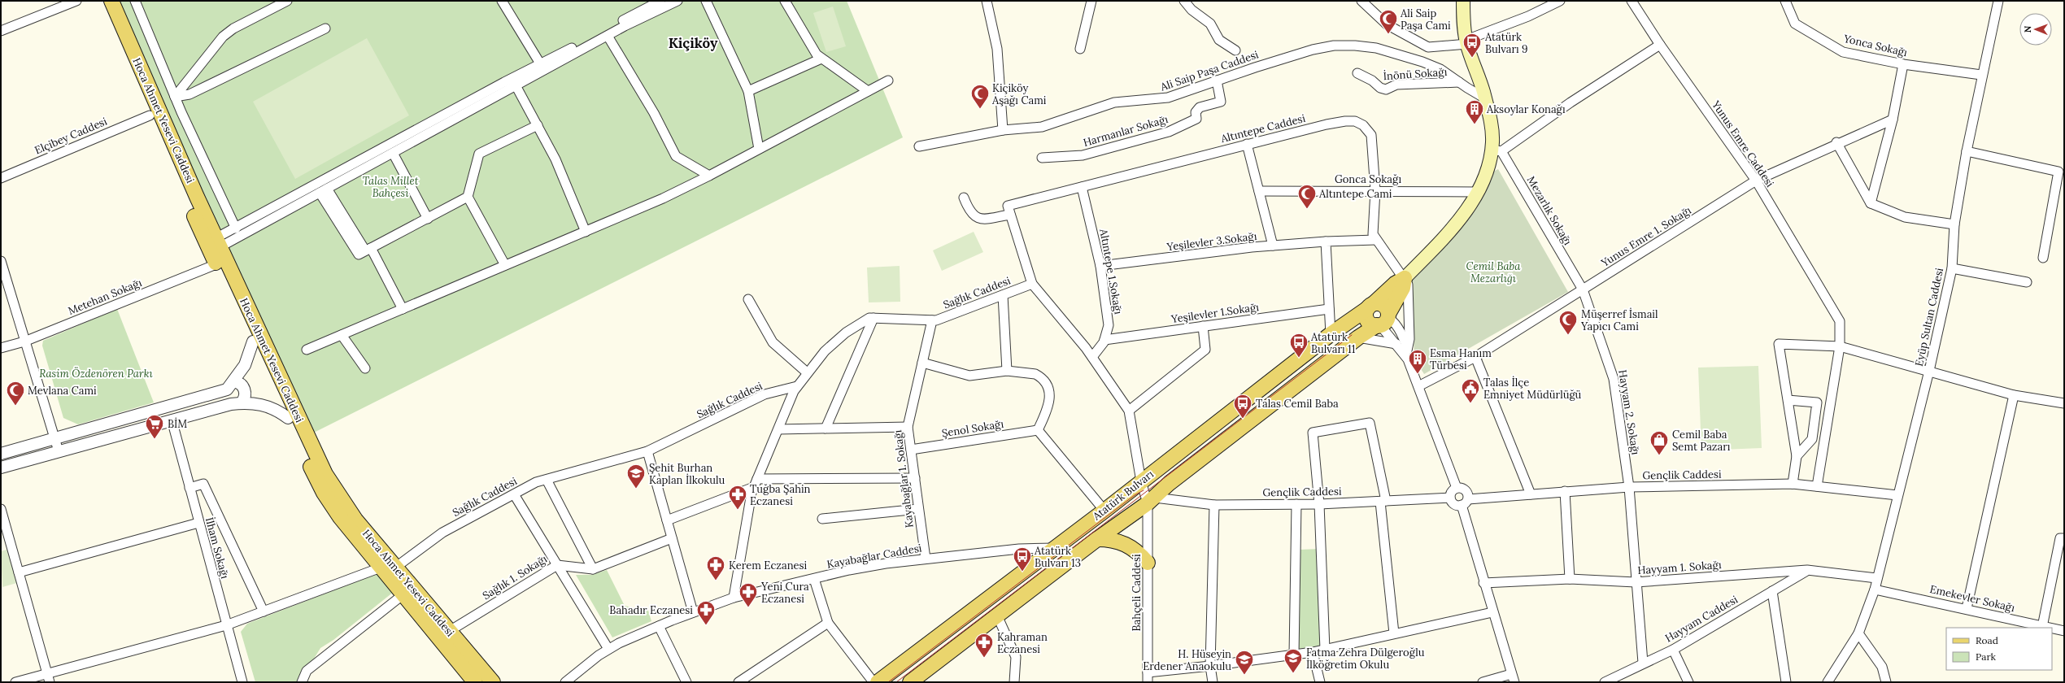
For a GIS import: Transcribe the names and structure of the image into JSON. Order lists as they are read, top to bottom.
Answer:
{
  "streets": {
    "main road": ["Hoca Ahmet Yesevi Caddesi", "Atatürk Bulvarı"],
    "street": [
      "Yonca Sokağı",
      "Ali Saip Paşa Caddesi",
      "İnönü Sokağı",
      "Altıntepe Caddesi",
      "Harmanlar Sokağı",
      "Elçibey Caddesi",
      "Yunus Emre Caddesi",
      "Gonca Sokağı",
      "Mezarlık Sokağı",
      "Yunus Emre 1. Sokağı",
      "Yeşilevler 3.Sokağı",
      "Altıntepe 1.Sokağı",
      "Sağlık Caddesi",
      "Metehan Sokağı",
      "Yeşilevler 1.Sokağı",
      "Eyüp Sultan Caddesi",
      "Hayyam 2. Sokağı",
      "Şenol Sokağı",
      "Gençlik Caddesi",
      "Kayabağlar 1. Sokağı",
      "İlham Sokağı",
      "Kayabağlar Caddesi",
      "Hayyam 1. Sokağı",
      "Sağlık 1. Sokağı",
      "Bahçeli Caddesi",
      "Emekevler Sokağı",
      "Hayyam Caddesi"
    ]
  },
  "crossings": [
    ["Yonca Sokağı", "Eyüp Sultan Caddesi"],
    ["Ali Saip Paşa Caddesi", "İnönü Sokağı"],
    ["Ali Saip Paşa Caddesi", "Harmanlar Sokağı"],
    ["Ali Saip Paşa Caddesi", "Atatürk Bulvarı"],
    ["Hoca Ahmet Yesevi Caddesi", "Elçibey Caddesi"],
    ["Hoca Ahmet Yesevi Caddesi", "Sağlık Caddesi"],
    ["Hoca Ahmet Yesevi Caddesi", "Metehan Sokağı"],
    ["Hoca Ahmet Yesevi Caddesi", "Sağlık 1. Sokağı"],
    ["Altıntepe Caddesi", "Gonca Sokağı"],
    ["Altıntepe Caddesi", "Yeşilevler 3.Sokağı"],
    ["Altıntepe Caddesi", "Altıntepe 1.Sokağı"],
    ["Yunus Emre Caddesi", "Yunus Emre 1. Sokağı"],
    ["Yunus Emre Caddesi", "Gençlik Caddesi"],
    ["Gonca Sokağı", "Atatürk Bulvarı"],
    ["Mezarlık Sokağı", "Yunus Emre 1. Sokağı"],
    ["Mezarlık Sokağı", "Hayyam 2. Sokağı"],
    ["Mezarlık Sokağı", "Atatürk Bulvarı"],
    ["Yunus Emre 1. Sokağı", "Hayyam 2. Sokağı"],
    ["Yeşilevler 3.Sokağı", "Altıntepe 1.Sokağı"],
    ["Altıntepe 1.Sokağı", "Yeşilevler 1.Sokağı"],
    ["Sağlık Caddesi", "Kayabağlar 1. Sokağı"],
    ["Sağlık Caddesi", "İlham Sokağı"],
    ["Eyüp Sultan Caddesi", "Gençlik Caddesi"],
    ["Eyüp Sultan Caddesi", "Hayyam 1. Sokağı"],
    ["Eyüp Sultan Caddesi", "Emekevler Sokağı"],
    ["Hayyam 2. Sokağı", "Gençlik Caddesi"],
    ["Hayyam 2. Sokağı", "Hayyam 1. Sokağı"],
    ["Hayyam 2. Sokağı", "Hayyam Caddesi"],
    ["Şenol Sokağı", "Kayabağlar 1. Sokağı"],
    ["Gençlik Caddesi", "Atatürk Bulvarı"],
    ["Gençlik Caddesi", "Bahçeli Caddesi"],
    ["Kayabağlar 1. Sokağı", "Kayabağlar Caddesi"],
    ["Atatürk Bulvarı", "Kayabağlar Caddesi"],
    ["Atatürk Bulvarı", "Bahçeli Caddesi"],
    ["Hayyam 1. Sokağı", "Hayyam Caddesi"]
  ],
  "districts": ["Kiçiköy"],
  "parks": ["Talas Millet Bahçesi", "Cemil Baba Mezarlığı", "Rasim Özdenören Parkı"],
  "places": {
    "mosque": [
      "Ali Saip Paşa Cami",
      "Kiçiköy Aşağı Cami",
      "Altıntepe Cami",
      "Müşerref İsmail Yapıcı Cami",
      "Mevlana Cami"
    ],
    "bus stop": [
      "Atatürk Bulvarı 9",
      "Atatürk Bulvarı 11",
      "Talas Cemil Baba",
      "Atatürk Bulvarı 13"
    ],
    "building": ["Aksoylar Konağı", "Esma Hanım Türbesi"],
    "public building": ["Talas İlçe Emniyet Müdürlüğü"],
    "supermarket": ["BİM"],
    "shop": ["Cemil Baba Semt Pazarı"],
    "school or university": ["Şehit Burhan Kaplan İlkokulu", "Fatma Zehra Dülgeroğlu İlköğretim Okulu", "H. Hüseyin Erdener Anaokulu"],
    "pharmacy": [
      "Tuğba Şahin Eczanesi",
      "Kerem Eczanesi",
      "Yeni Cura Eczanesi",
      "Bahadır Eczanesi",
      "Kahraman Eczanesi"
    ]
  },
  "legend": ["Road", "Park"],
  "north": "left"
}
